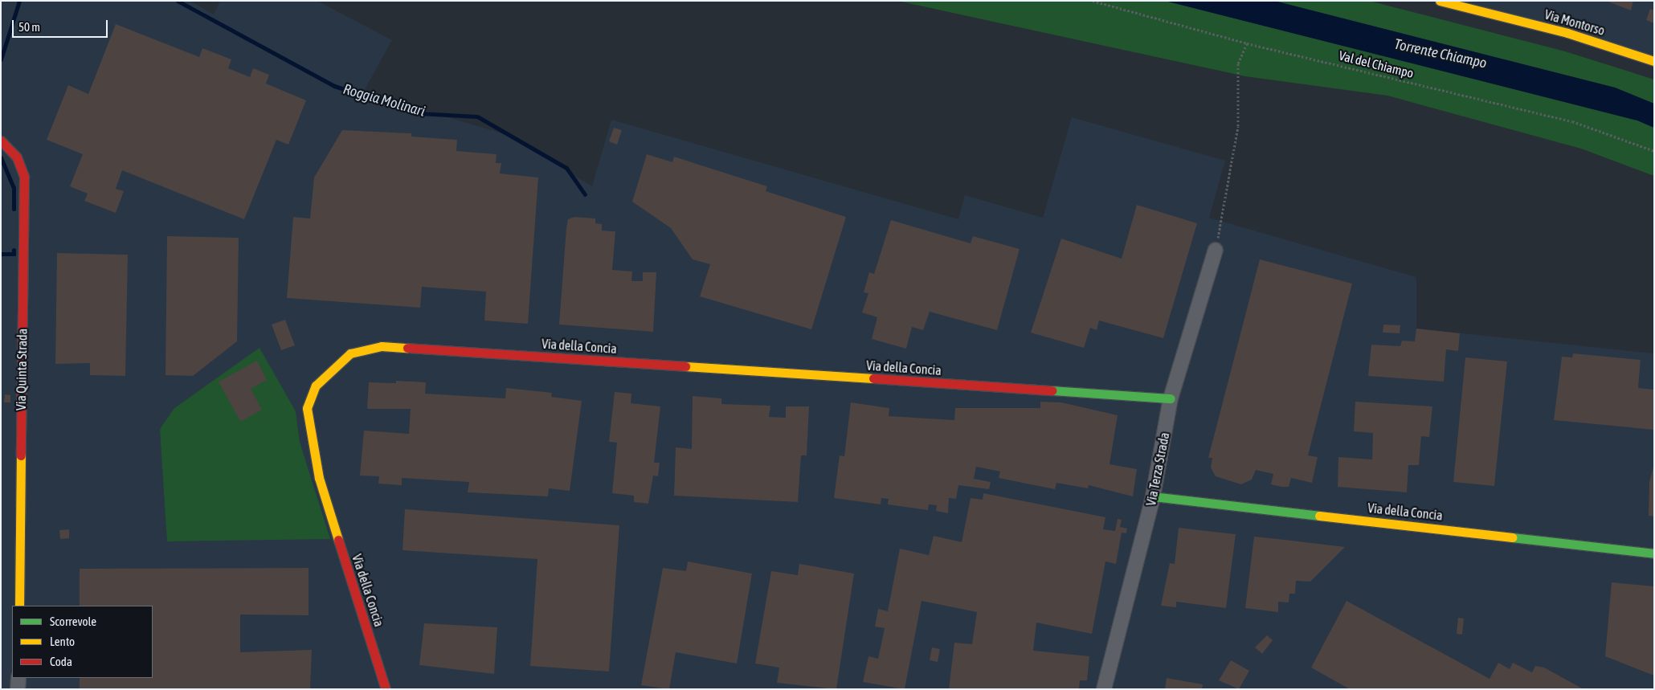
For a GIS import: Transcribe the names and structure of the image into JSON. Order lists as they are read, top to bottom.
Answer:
{
  "streets": {
    "street": [
      "Via Montorso",
      "Via della Concia",
      "Via Quinta Strada",
      "Via Terza Strada"
    ],
    "path": ["Val del Chiampo"]
  },
  "crossings": [
    ["Via della Concia", "Via Terza Strada"]
  ],
  "water": ["Torrente Chiampo", "Roggia Molinari"],
  "legend": ["Scorrevole", "Lento", "Coda"],
  "scale_bar": "50 m"
}
